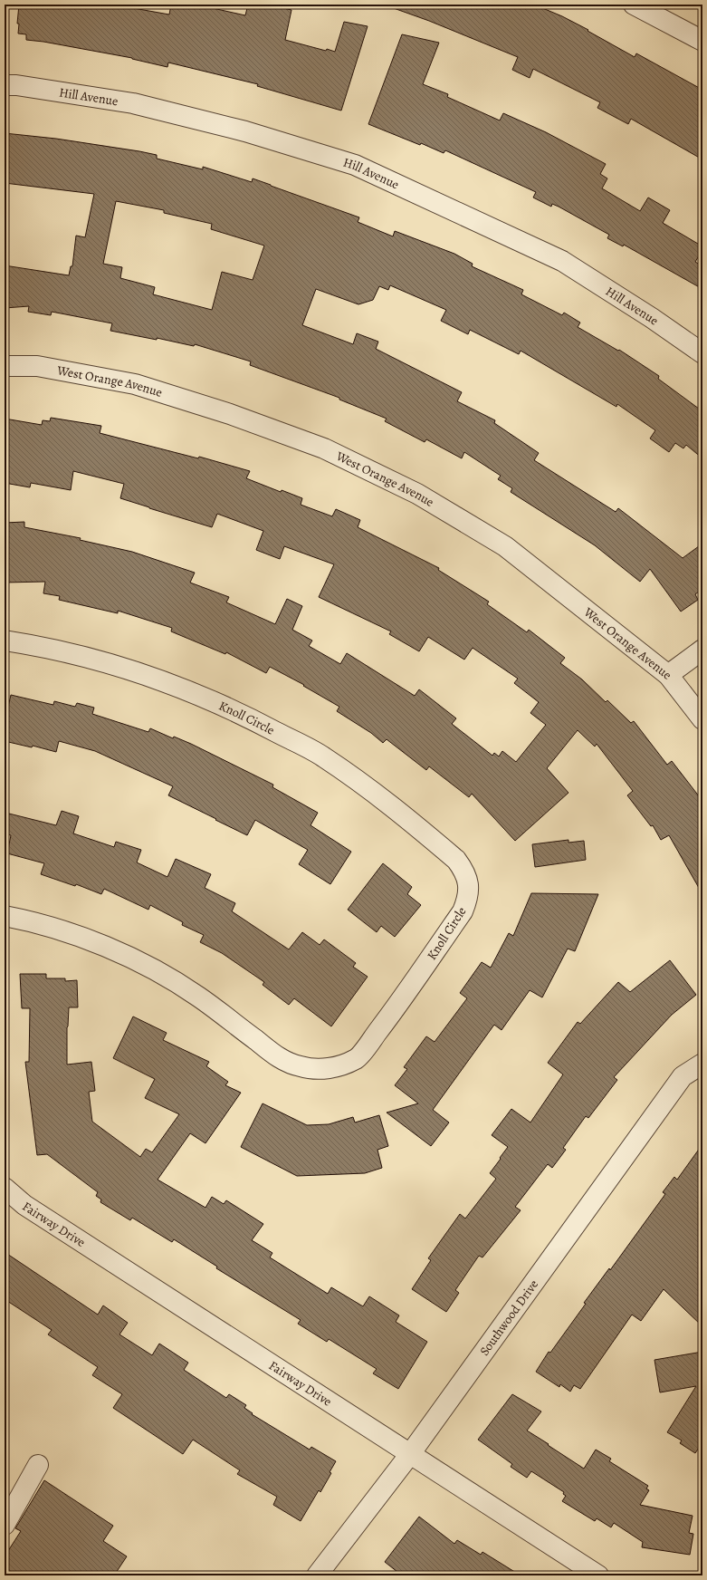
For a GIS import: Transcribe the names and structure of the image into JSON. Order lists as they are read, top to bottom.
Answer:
{
  "streets": {
    "street": [
      "Hill Avenue",
      "West Orange Avenue",
      "Knoll Circle",
      "Fairway Drive",
      "Southwood Drive"
    ]
  },
  "crossings": [
    ["Fairway Drive", "Southwood Drive"]
  ]
}
